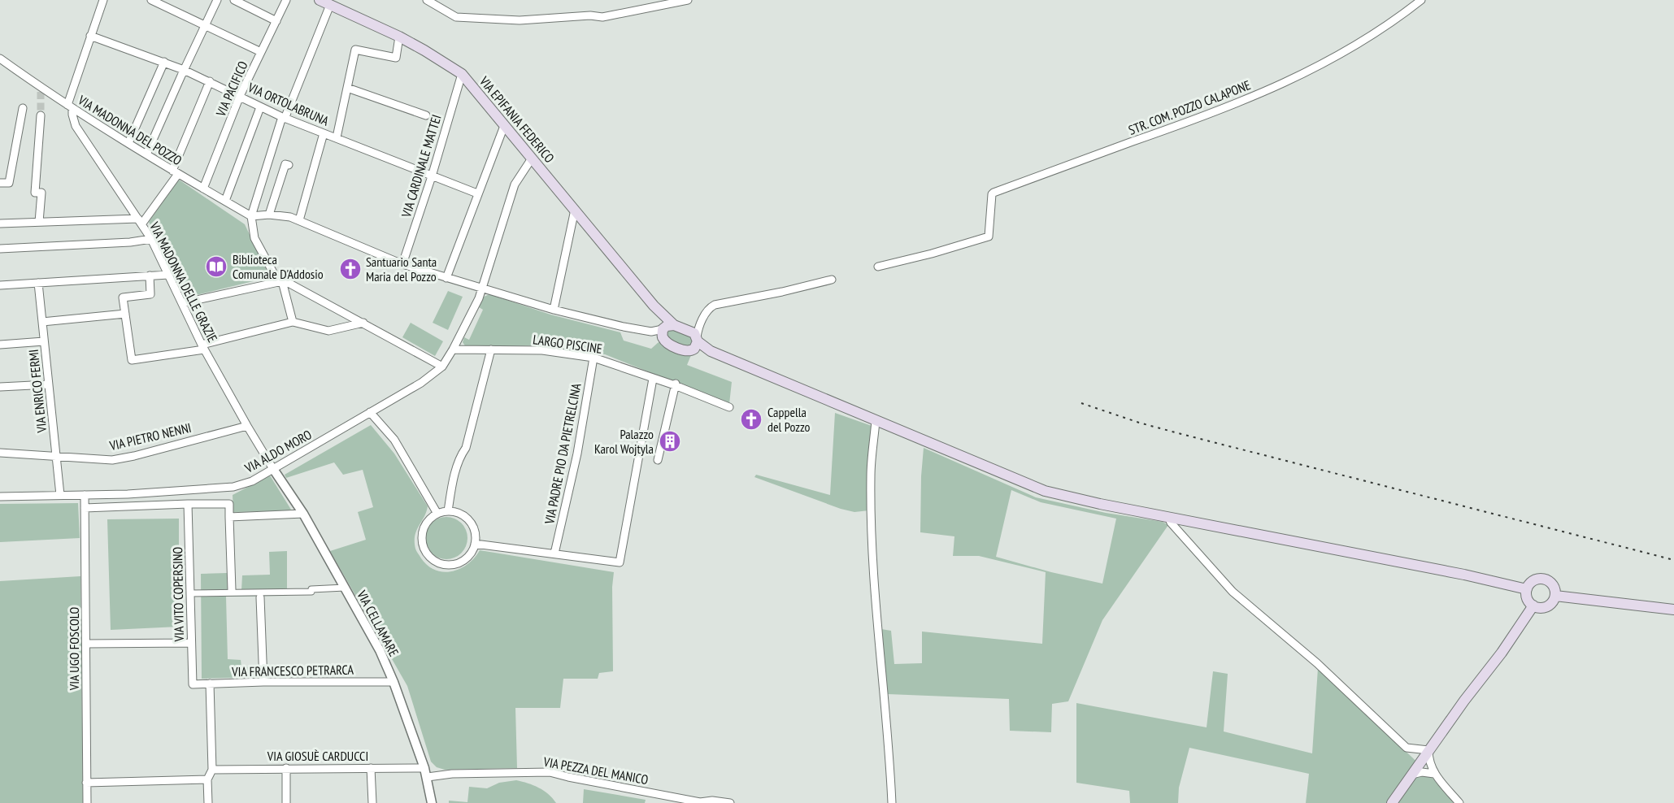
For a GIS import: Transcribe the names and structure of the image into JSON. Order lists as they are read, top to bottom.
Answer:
{
  "streets": {
    "main road": ["VIA EPIFANIA FEDERICO"],
    "street": [
      "VIA PACIFICO",
      "VIA ORTOLABRUNA",
      "STR. COM. POZZO CALAPONE",
      "VIA MADONNA DEL POZZO",
      "VIA CARDINALE MATTEI",
      "VIA MADONNA DELLE GRAZIE",
      "LARGO PISCINE",
      "VIA ENRICO FERMI",
      "VIA PIETRO NENNI",
      "VIA ALDO MORO",
      "VIA PADRE PIO DA PIETRELCINA",
      "VIA VITO COPERSINO",
      "VIA CELLAMARE",
      "VIA UGO FOSCOLO",
      "VIA FRANCESCO PETRARCA",
      "VIA GIOSUÈ CARDUCCI",
      "VIA PEZZA DEL MANICO"
    ]
  },
  "crossings": [
    ["VIA PACIFICO", "VIA ORTOLABRUNA"],
    ["VIA PACIFICO", "VIA MADONNA DEL POZZO"],
    ["VIA ORTOLABRUNA", "VIA CARDINALE MATTEI"],
    ["VIA EPIFANIA FEDERICO", "VIA CARDINALE MATTEI"],
    ["VIA EPIFANIA FEDERICO", "VIA ALDO MORO"],
    ["VIA MADONNA DEL POZZO", "VIA MADONNA DELLE GRAZIE"],
    ["VIA MADONNA DELLE GRAZIE", "VIA PIETRO NENNI"],
    ["VIA MADONNA DELLE GRAZIE", "VIA ALDO MORO"],
    ["VIA MADONNA DELLE GRAZIE", "VIA CELLAMARE"],
    ["LARGO PISCINE", "VIA ALDO MORO"],
    ["LARGO PISCINE", "VIA PADRE PIO DA PIETRELCINA"],
    ["VIA ENRICO FERMI", "VIA PIETRO NENNI"],
    ["VIA ENRICO FERMI", "VIA ALDO MORO"],
    ["VIA ALDO MORO", "VIA CELLAMARE"],
    ["VIA ALDO MORO", "VIA UGO FOSCOLO"],
    ["VIA VITO COPERSINO", "VIA FRANCESCO PETRARCA"],
    ["VIA CELLAMARE", "VIA FRANCESCO PETRARCA"],
    ["VIA CELLAMARE", "VIA GIOSUÈ CARDUCCI"],
    ["VIA CELLAMARE", "VIA PEZZA DEL MANICO"]
  ],
  "places": {
    "library": ["Biblioteca Comunale D'Addosio"],
    "church": ["Santuario Santa Maria del Pozzo", "Cappella del Pozzo"],
    "building": ["Palazzo Karol Wojtyla"]
  }
}
